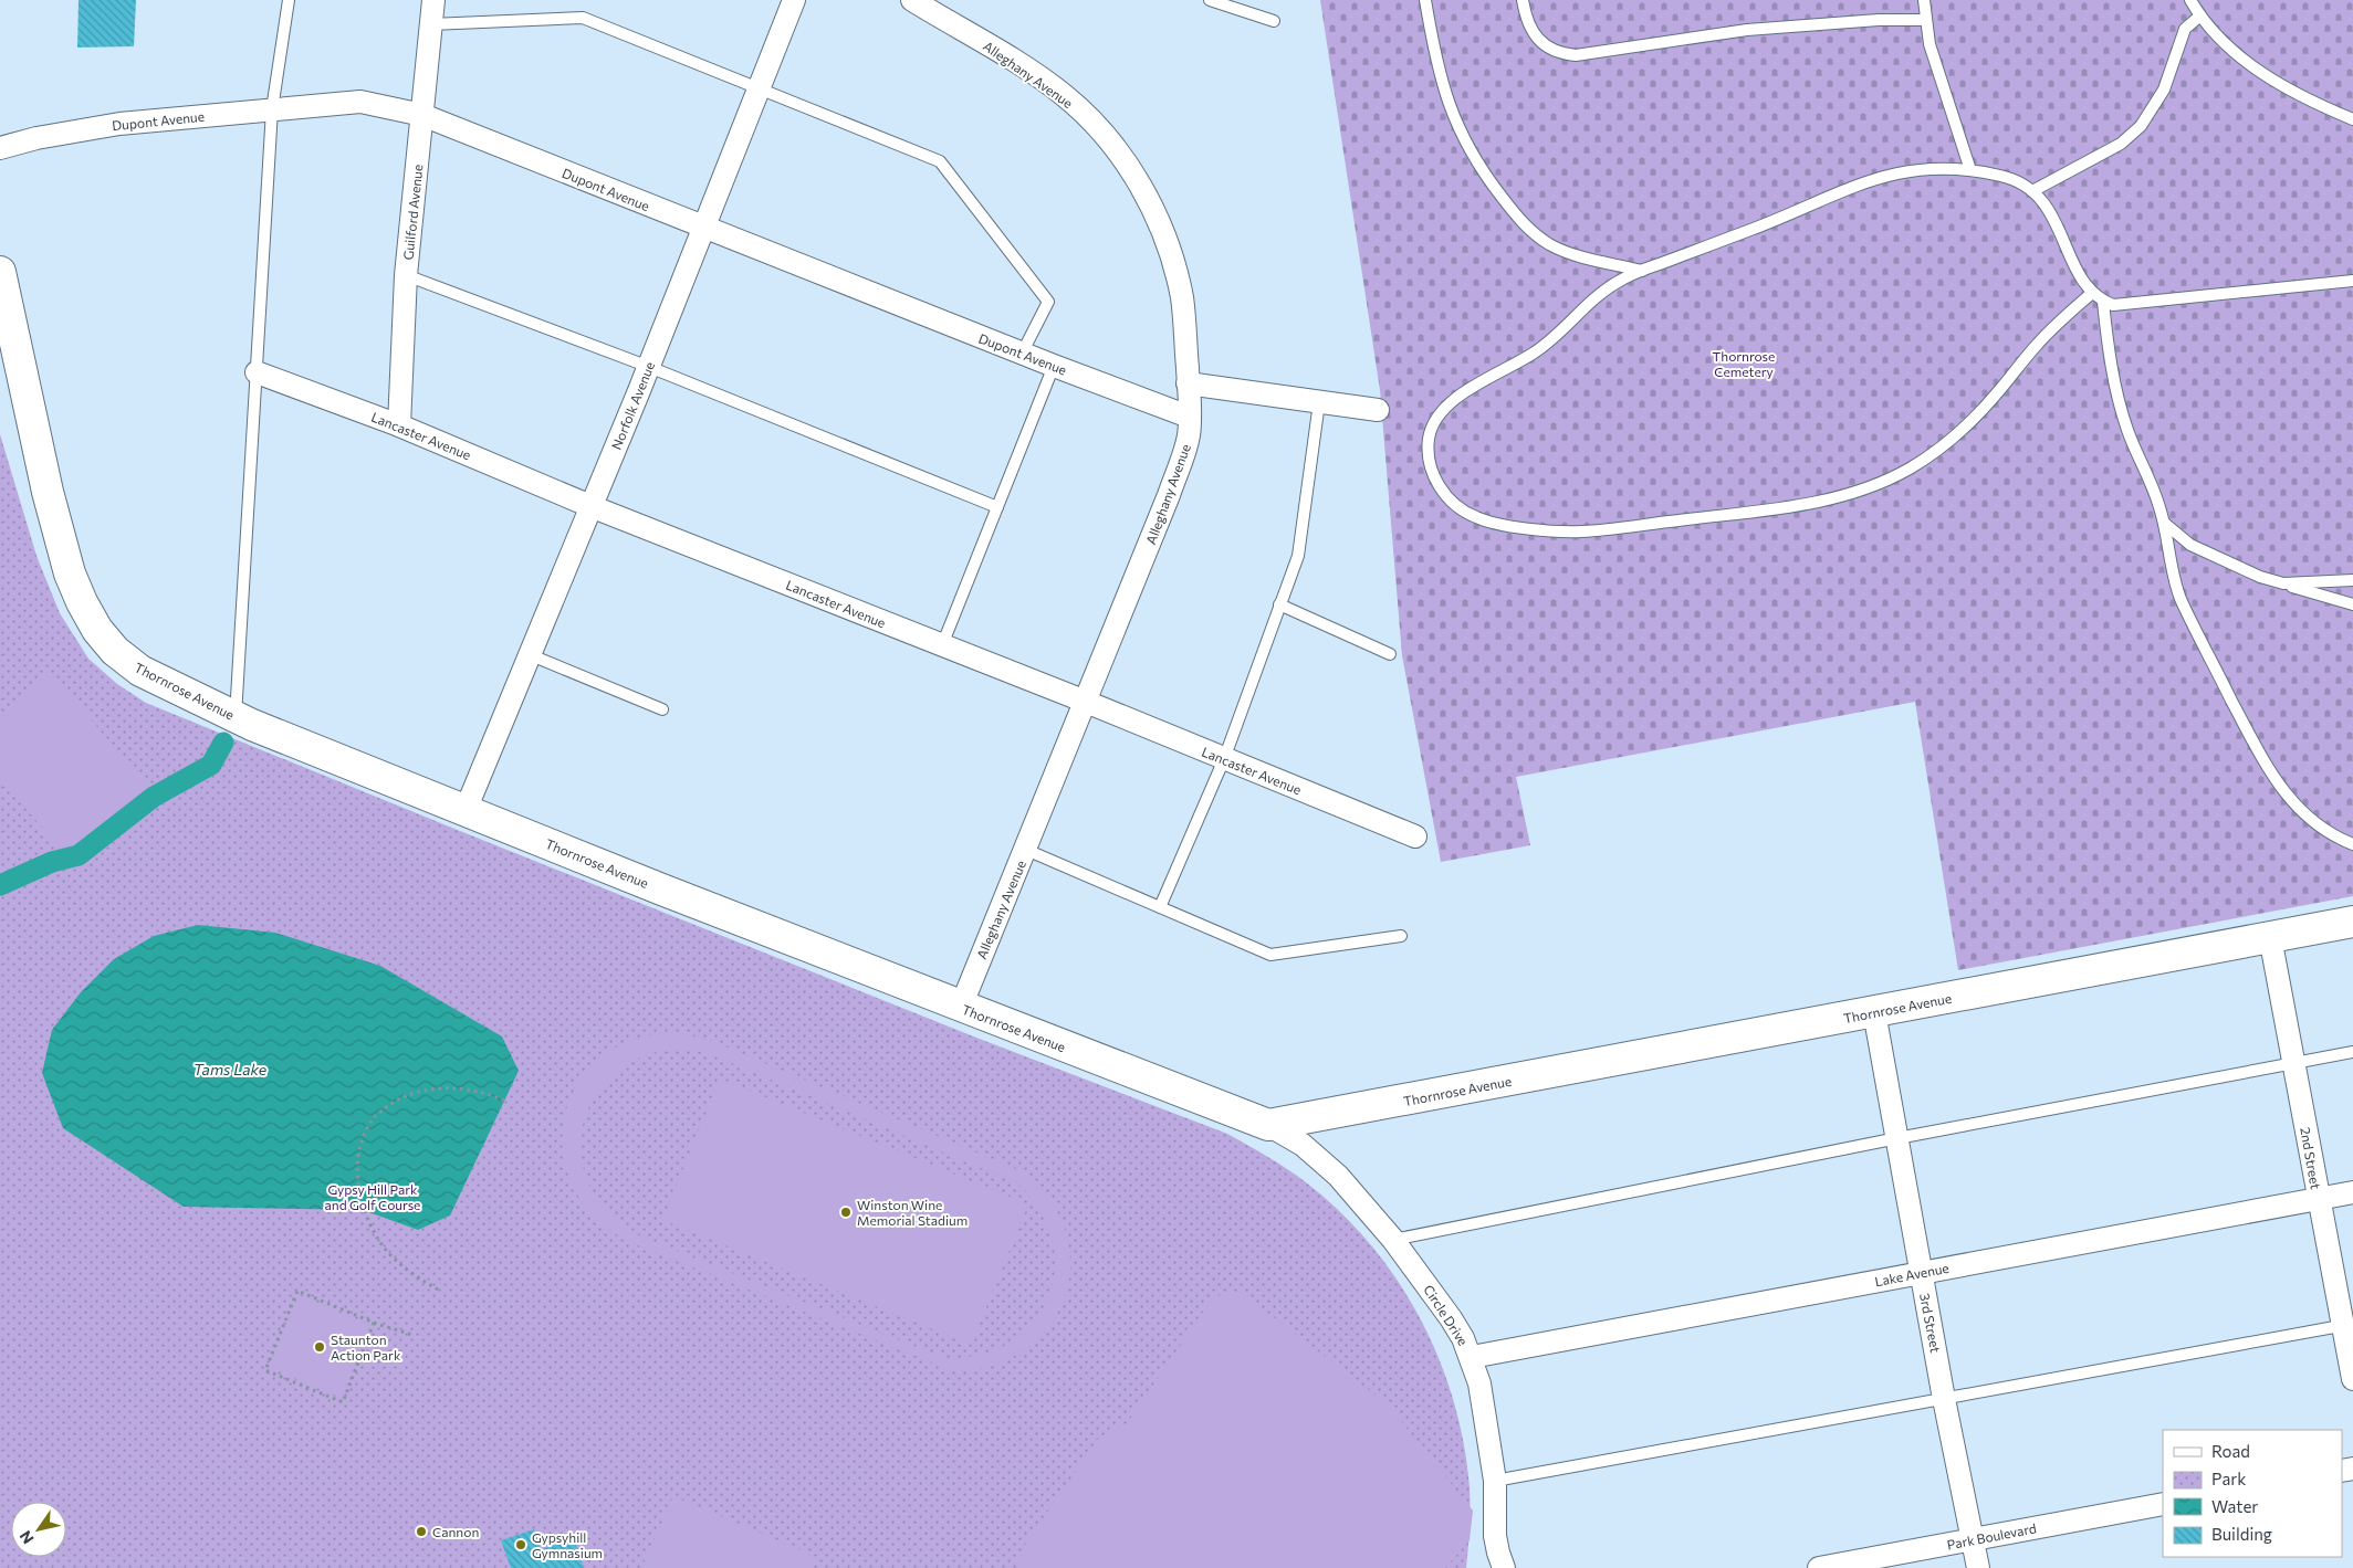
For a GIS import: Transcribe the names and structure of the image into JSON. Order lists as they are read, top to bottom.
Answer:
{
  "streets": {
    "street": [
      "Alleghany Avenue",
      "Dupont Avenue",
      "Guilford Avenue",
      "Norfolk Avenue",
      "Lancaster Avenue",
      "Thornrose Avenue",
      "2nd Street",
      "Lake Avenue",
      "Circle Drive",
      "3rd Street",
      "Park Boulevard"
    ]
  },
  "crossings": [
    ["Alleghany Avenue", "Dupont Avenue"],
    ["Alleghany Avenue", "Lancaster Avenue"],
    ["Alleghany Avenue", "Thornrose Avenue"],
    ["Dupont Avenue", "Guilford Avenue"],
    ["Dupont Avenue", "Norfolk Avenue"],
    ["Guilford Avenue", "Lancaster Avenue"],
    ["Norfolk Avenue", "Lancaster Avenue"],
    ["Norfolk Avenue", "Thornrose Avenue"],
    ["Thornrose Avenue", "2nd Street"],
    ["Thornrose Avenue", "Circle Drive"],
    ["Thornrose Avenue", "3rd Street"],
    ["2nd Street", "Lake Avenue"],
    ["Lake Avenue", "Circle Drive"],
    ["Lake Avenue", "3rd Street"],
    ["3rd Street", "Park Boulevard"]
  ],
  "water": ["Tams Lake"],
  "parks": ["Thornrose Cemetery", "Gypsy Hill Park and Golf Course"],
  "places": [
    "Winston Wine Memorial Stadium",
    "Staunton Action Park",
    "Cannon",
    "Gypsyhill Gymnasium"
  ],
  "legend": [
    "Road",
    "Park",
    "Water",
    "Building"
  ],
  "north": "bottom left"
}
